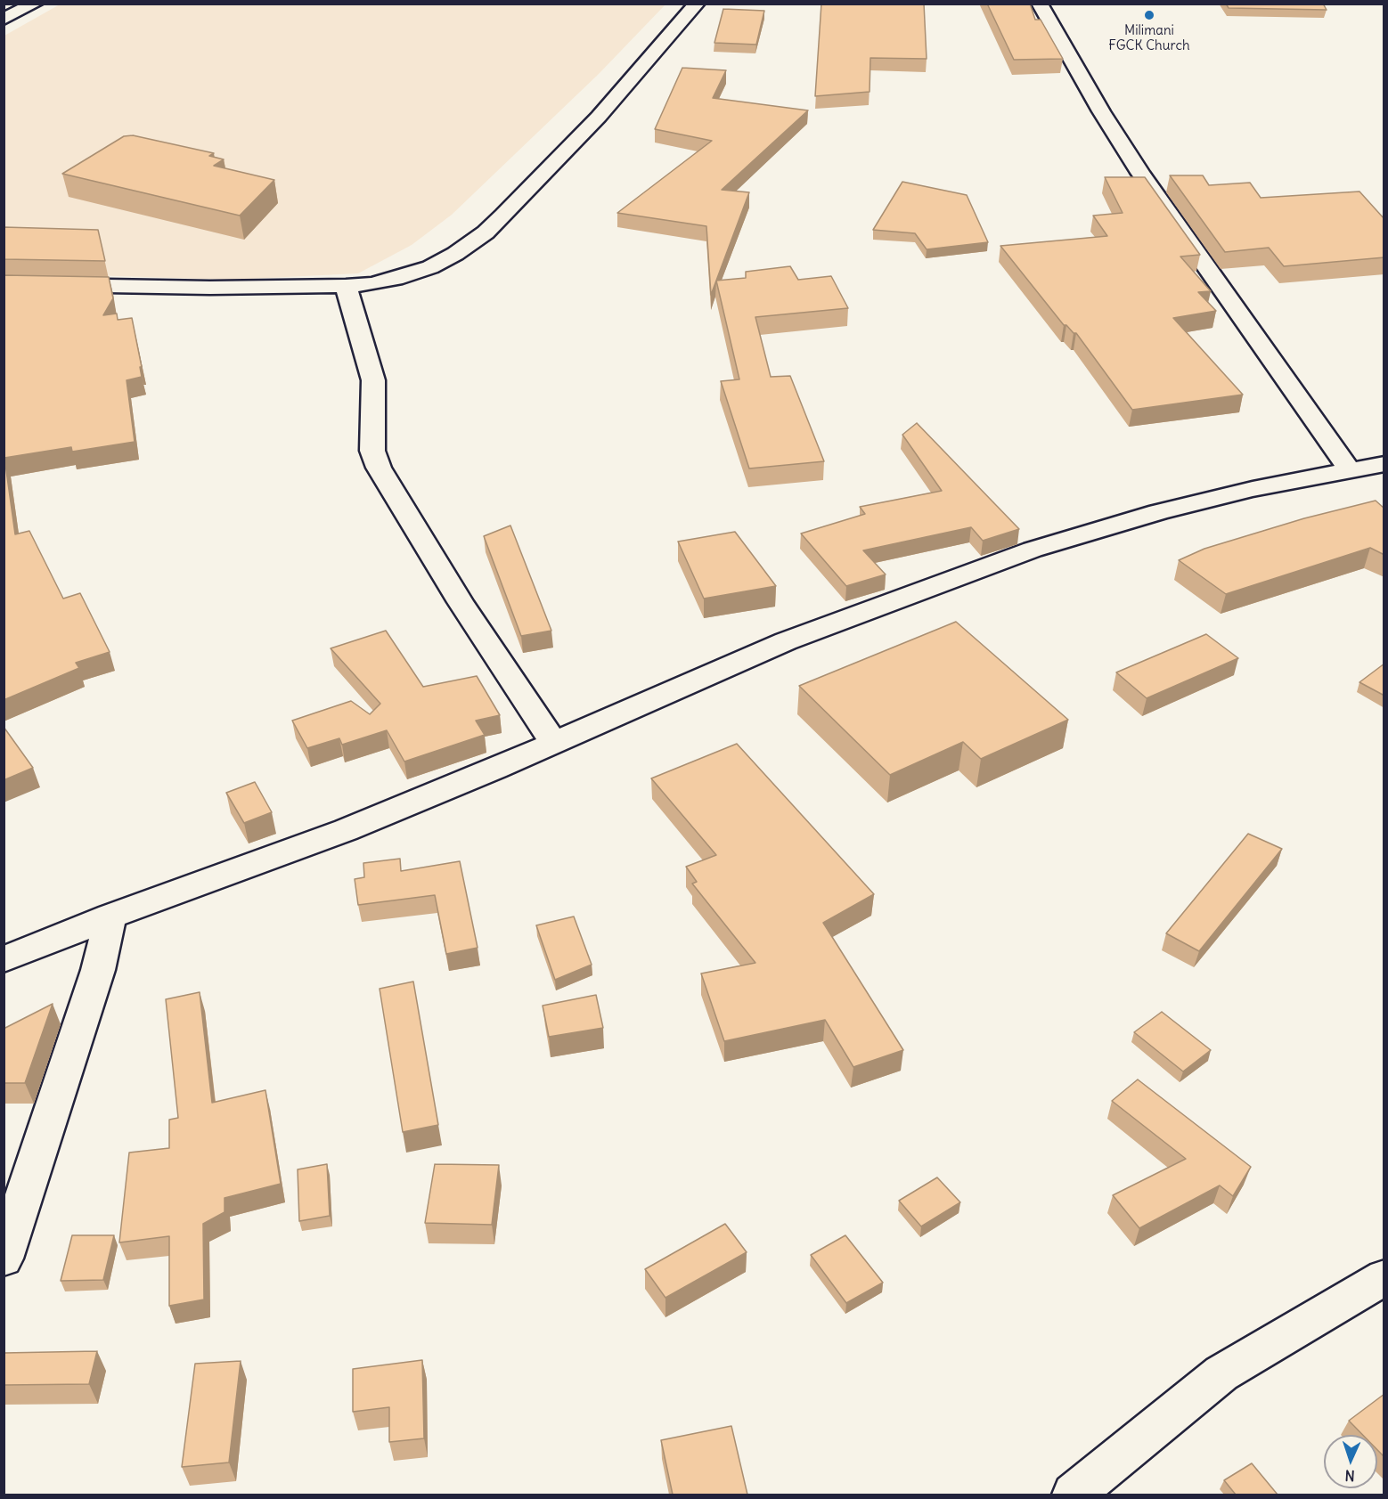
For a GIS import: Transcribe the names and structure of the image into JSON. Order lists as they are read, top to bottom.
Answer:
{
  "places": ["Milimani FGCK Church"],
  "north": "bottom"
}
